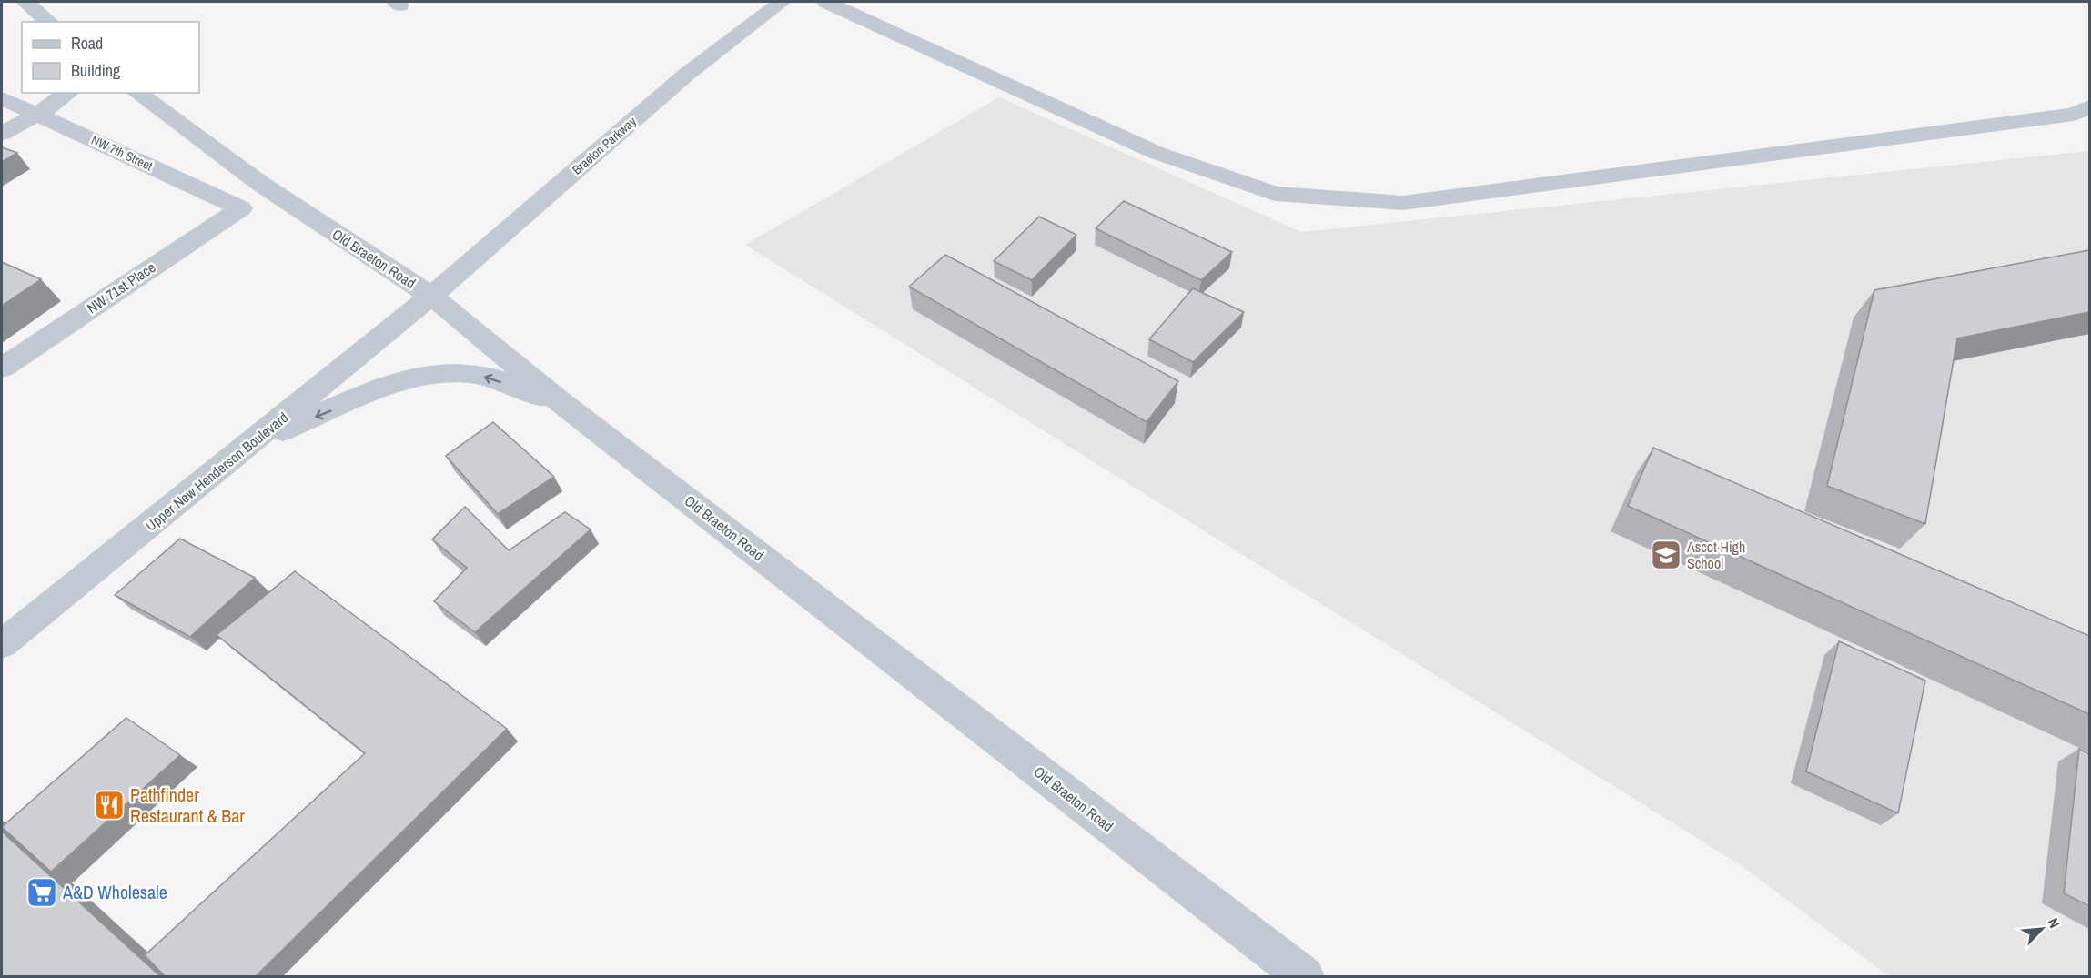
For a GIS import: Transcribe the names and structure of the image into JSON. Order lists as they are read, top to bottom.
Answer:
{
  "streets": {
    "street": [
      "Braeton Parkway",
      "NW 7th Street",
      "Old Braeton Road",
      "NW 71st Place",
      "Upper New Henderson Boulevard"
    ]
  },
  "crossings": [
    ["Braeton Parkway", "Old Braeton Road"],
    ["Braeton Parkway", "Upper New Henderson Boulevard"],
    ["NW 7th Street", "NW 71st Place"],
    ["Old Braeton Road", "Upper New Henderson Boulevard"]
  ],
  "places": {
    "school or university": ["Ascot High School"],
    "restaurant": ["Pathfinder Restaurant & Bar"],
    "supermarket": ["A&D Wholesale"]
  },
  "legend": ["Road", "Building"],
  "north": "top right"
}
